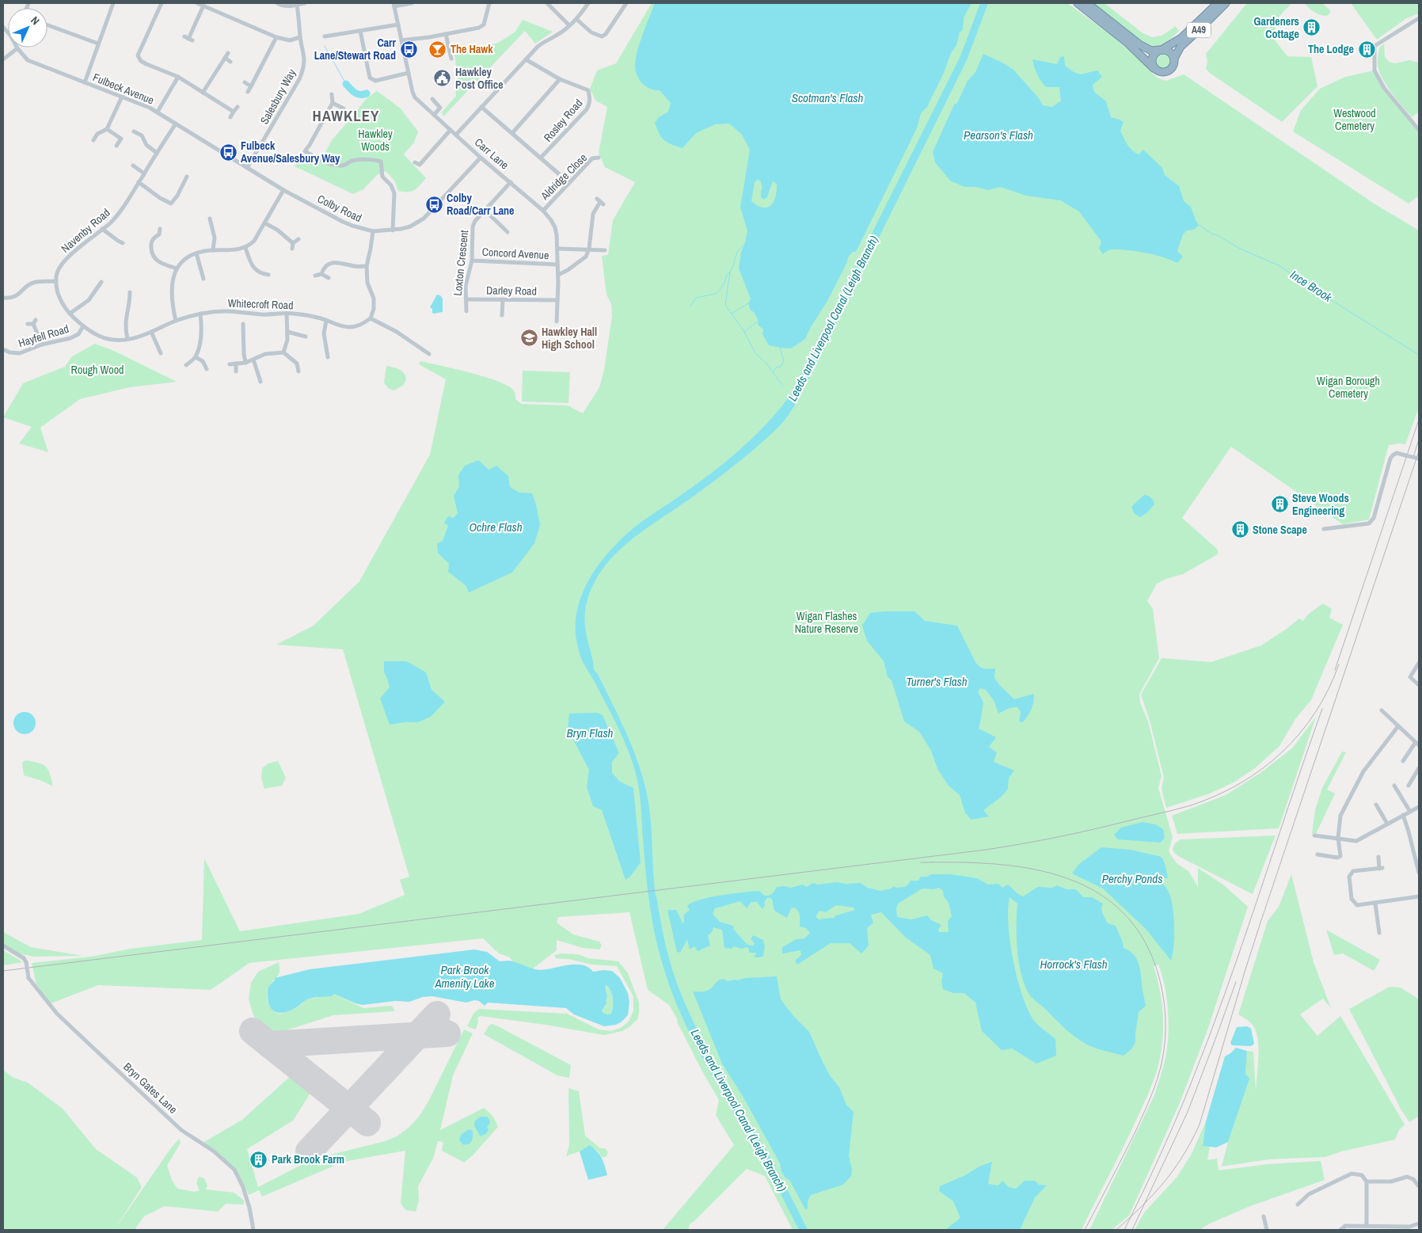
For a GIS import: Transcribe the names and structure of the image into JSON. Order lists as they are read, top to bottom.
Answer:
{
  "streets": {
    "highway": ["A49"],
    "street": [
      "Fulbeck Avenue",
      "Salesbury Way",
      "Rosley Road",
      "Carr Lane",
      "Aldridge Close",
      "Colby Road",
      "Navenby Road",
      "Concord Avenue",
      "Loxton Crescent",
      "Darley Road",
      "Whitecroft Road",
      "Hayfell Road",
      "Bryn Gates Lane"
    ]
  },
  "crossings": [
    ["Fulbeck Avenue", "Salesbury Way"],
    ["Fulbeck Avenue", "Colby Road"],
    ["Fulbeck Avenue", "Navenby Road"],
    ["Carr Lane", "Aldridge Close"],
    ["Carr Lane", "Colby Road"],
    ["Carr Lane", "Concord Avenue"],
    ["Carr Lane", "Loxton Crescent"],
    ["Carr Lane", "Darley Road"],
    ["Concord Avenue", "Loxton Crescent"],
    ["Loxton Crescent", "Darley Road"],
    ["Whitecroft Road", "Hayfell Road"]
  ],
  "districts": ["HAWKLEY"],
  "water": [
    "Scotman's Flash",
    "Pearson's Flash",
    "Ince Brook",
    "Leeds and Liverpool Canal (Leigh Branch)",
    "Ochre Flash",
    "Turner's Flash",
    "Bryn Flash",
    "Perchy Ponds",
    "Horrock's Flash",
    "Park Brook Amenity Lake"
  ],
  "parks": [
    "Westwood Cemetery",
    "Hawkley Woods",
    "Rough Wood",
    "Wigan Borough Cemetery",
    "Wigan Flashes Nature Reserve"
  ],
  "places": {
    "building": [
      "Gardeners Cottage",
      "The Lodge",
      "Steve Woods Engineering",
      "Stone Scape",
      "Park Brook Farm"
    ],
    "bus stop": ["Carr Lane/Stewart Road", "Fulbeck Avenue/Salesbury Way", "Colby Road/Carr Lane"],
    "bar": ["The Hawk"],
    "public building": ["Hawkley Post Office"],
    "school or university": ["Hawkley Hall High School"]
  },
  "north": "top right"
}
